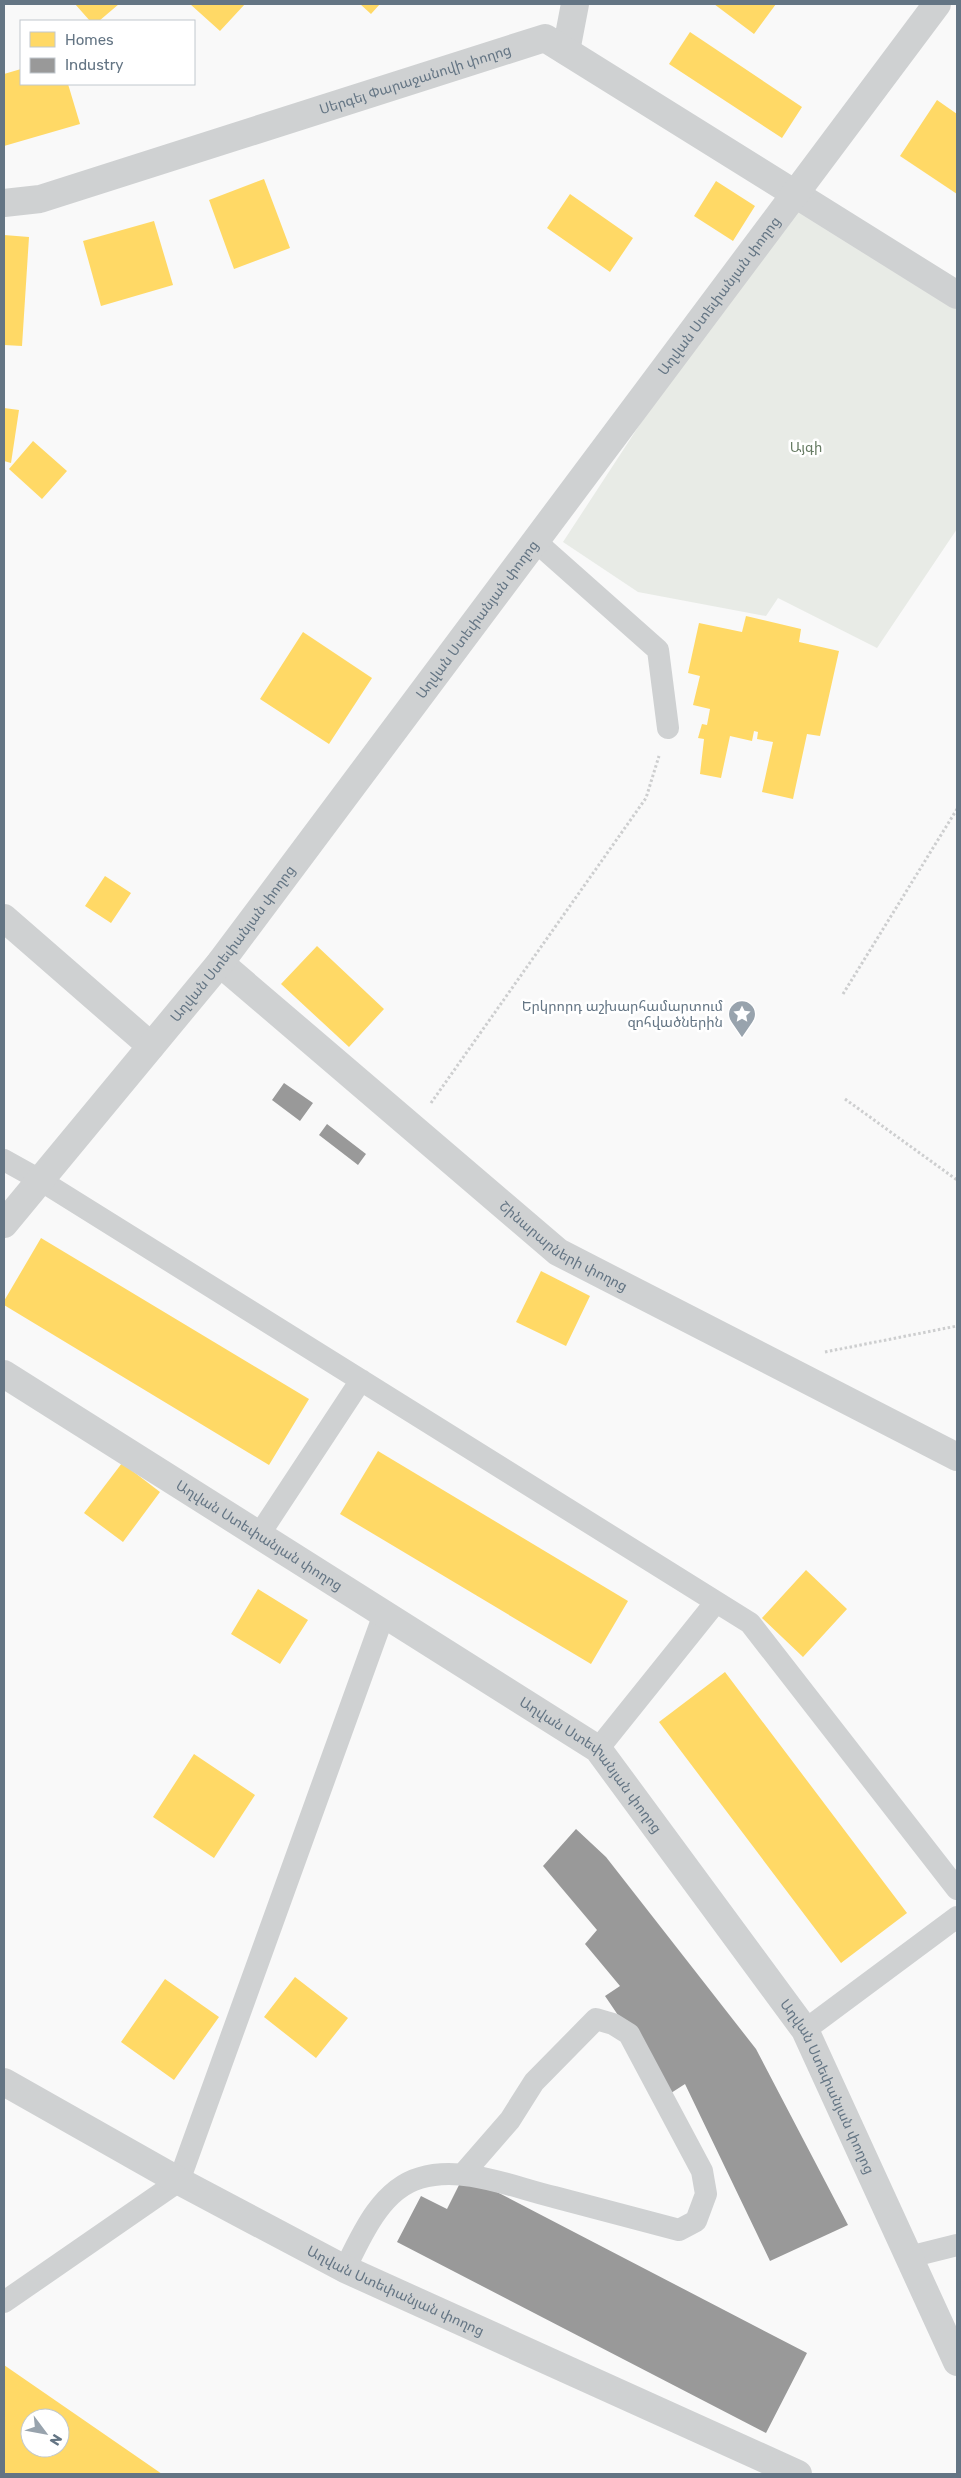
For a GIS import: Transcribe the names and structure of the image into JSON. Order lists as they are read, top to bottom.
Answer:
{
  "streets": {
    "street": ["Սերգեյ Փարաջանովի փողոց", "Աղվան Ստեփանյան փողոց", "Շինարարների փողոց"]
  },
  "crossings": [
    ["Սերգեյ Փարաջանովի փողոց", "Աղվան Ստեփանյան փողոց"],
    ["Աղվան Ստեփանյան փողոց", "Շինարարների փողոց"]
  ],
  "parks": ["Այգի"],
  "places": {
    "place": ["Երկրորդ աշխարհամարտում զոհվածներին"]
  },
  "legend": ["Homes", "Industry"],
  "north": "bottom right"
}
